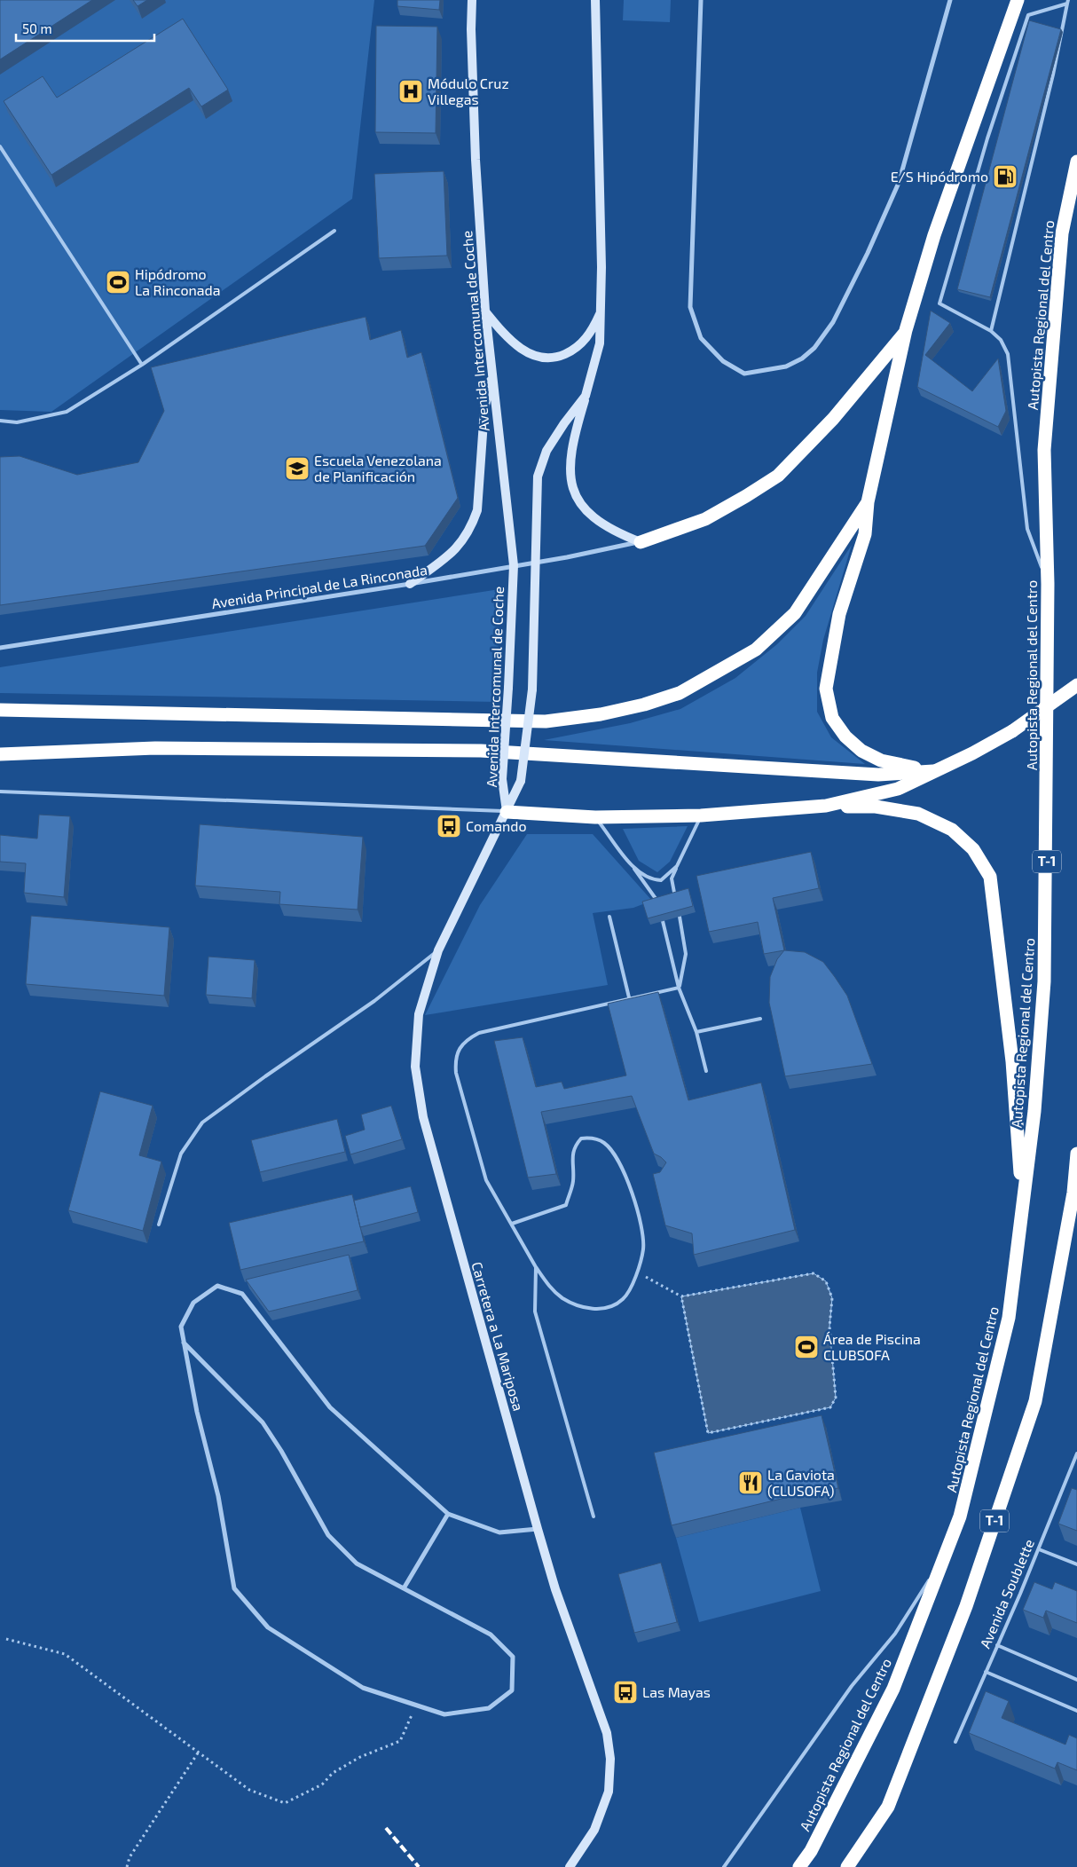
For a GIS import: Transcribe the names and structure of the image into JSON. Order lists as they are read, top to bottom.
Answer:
{
  "streets": {
    "highway": ["Autopista Regional del Centro", "T-1"],
    "main road": ["Avenida Intercomunal de Coche", "Carretera a La Mariposa"],
    "street": ["Avenida Principal de La Rinconada"],
    "lane": ["Avenida Soublette"]
  },
  "crossings": [
    ["Avenida Intercomunal de Coche", "Avenida Principal de La Rinconada"],
    ["Avenida Intercomunal de Coche", "Carretera a La Mariposa"]
  ],
  "places": {
    "hospital": ["Módulo Cruz Villegas"],
    "fuel station": ["E/S Hipódromo"],
    "sports": ["Hipódromo La Rinconada", "Área de Piscina CLUBSOFA"],
    "school or university": ["Escuela Venezolana de Planificación"],
    "bus stop": ["Comando", "Las Mayas"],
    "restaurant": ["La Gaviota (CLUSOFA)"]
  },
  "scale_bar": "50 m"
}
